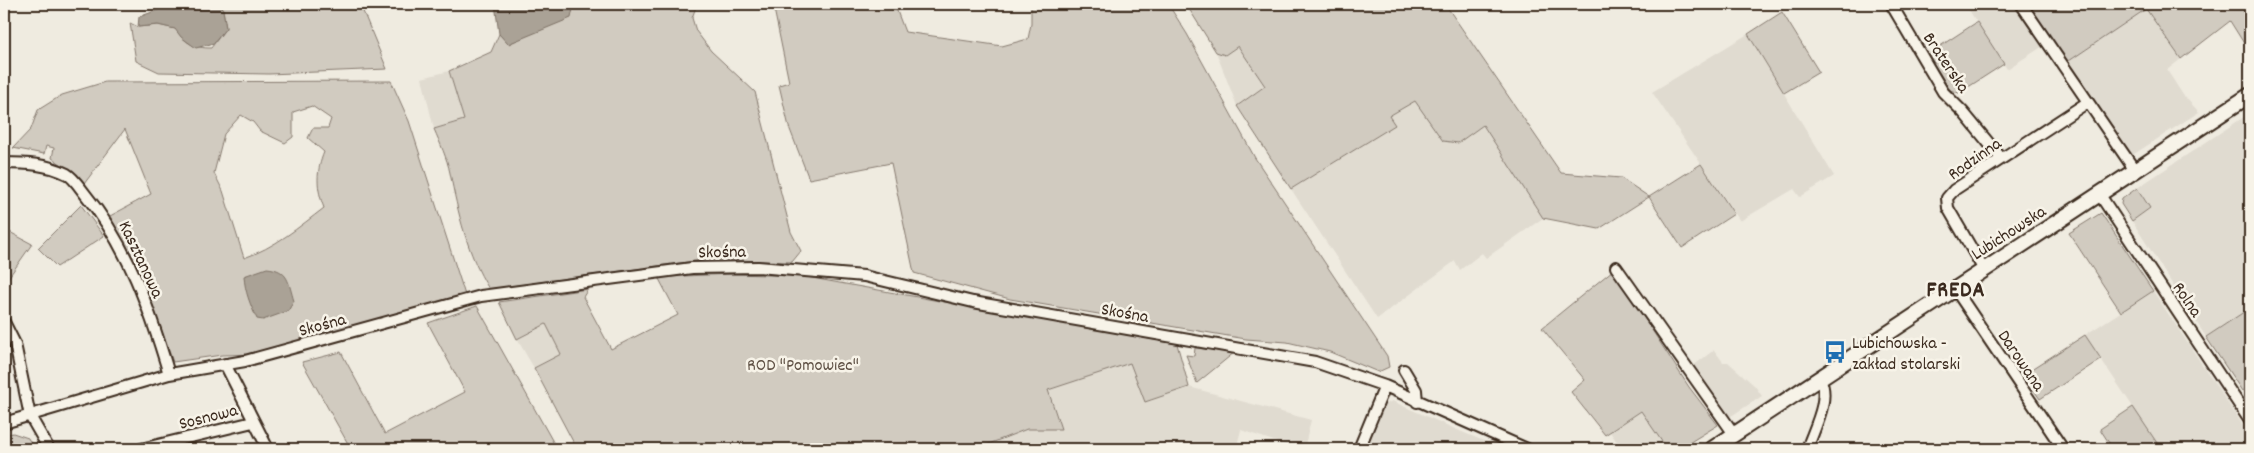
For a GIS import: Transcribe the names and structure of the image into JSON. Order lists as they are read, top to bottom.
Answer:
{
  "streets": {
    "street": [
      "Braterska",
      "Rodzinna",
      "Lubichowska",
      "Skośna",
      "Kasztanowa",
      "Rolna",
      "Darowana",
      "Sosnowa"
    ]
  },
  "crossings": [
    ["Braterska", "Rodzinna"],
    ["Rodzinna", "Lubichowska"],
    ["Lubichowska", "Rolna"],
    ["Lubichowska", "Darowana"],
    ["Skośna", "Kasztanowa"]
  ],
  "districts": ["FREDA"],
  "parks": ["ROD \"Pomowiec\""],
  "places": {
    "bus stop": ["Lubichowska - zakład stolarski"]
  }
}
